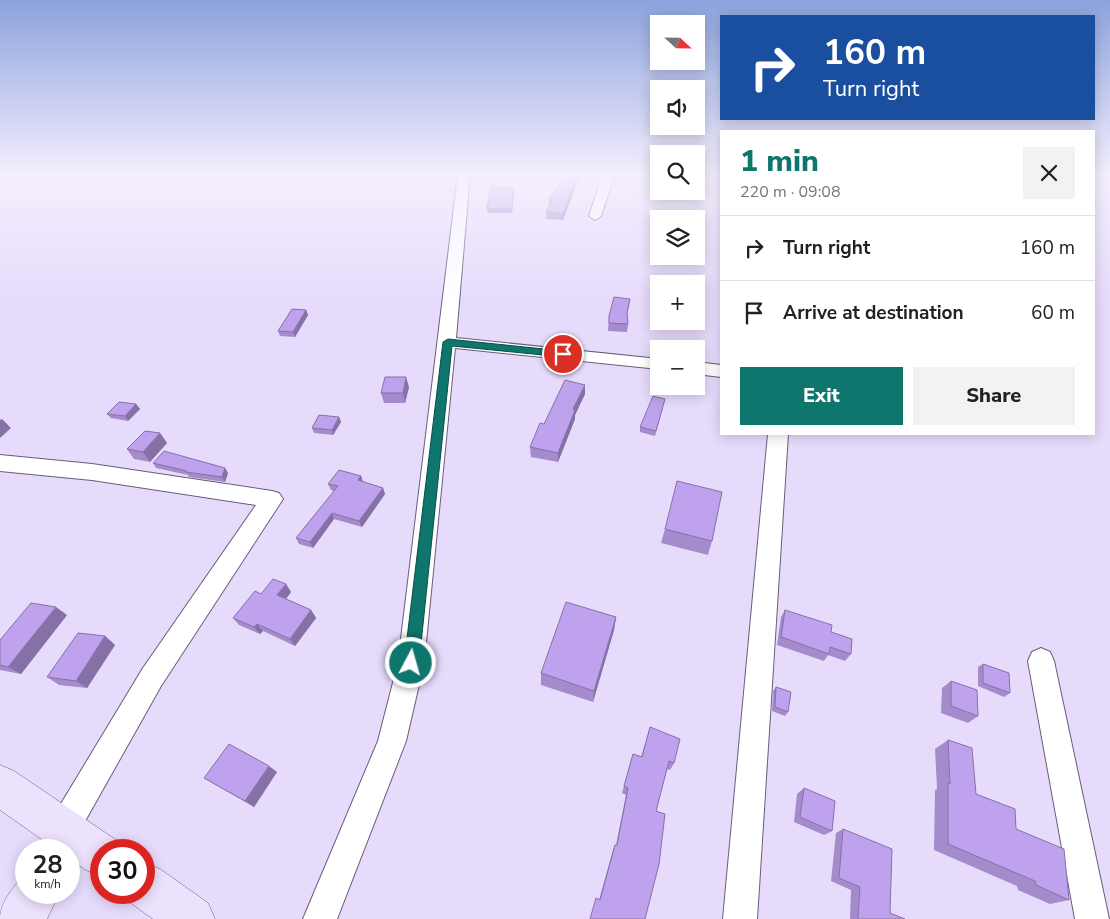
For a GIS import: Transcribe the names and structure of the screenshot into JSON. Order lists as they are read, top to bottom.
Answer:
{
  "north": "right",
  "page": {
    "map_buttons": ["+", "−"],
    "turn": ["160 m", "Turn right"],
    "heading": ["1 min", "220 m · 09:08"],
    "list": [
      {
        "name": "Turn right",
        "value": "160 m"
      },
      {
        "name": "Arrive at destination",
        "value": "60 m"
      }
    ],
    "buttons": ["Exit", "Share"],
    "speed": "28 km/h",
    "limit": "30"
  }
}
